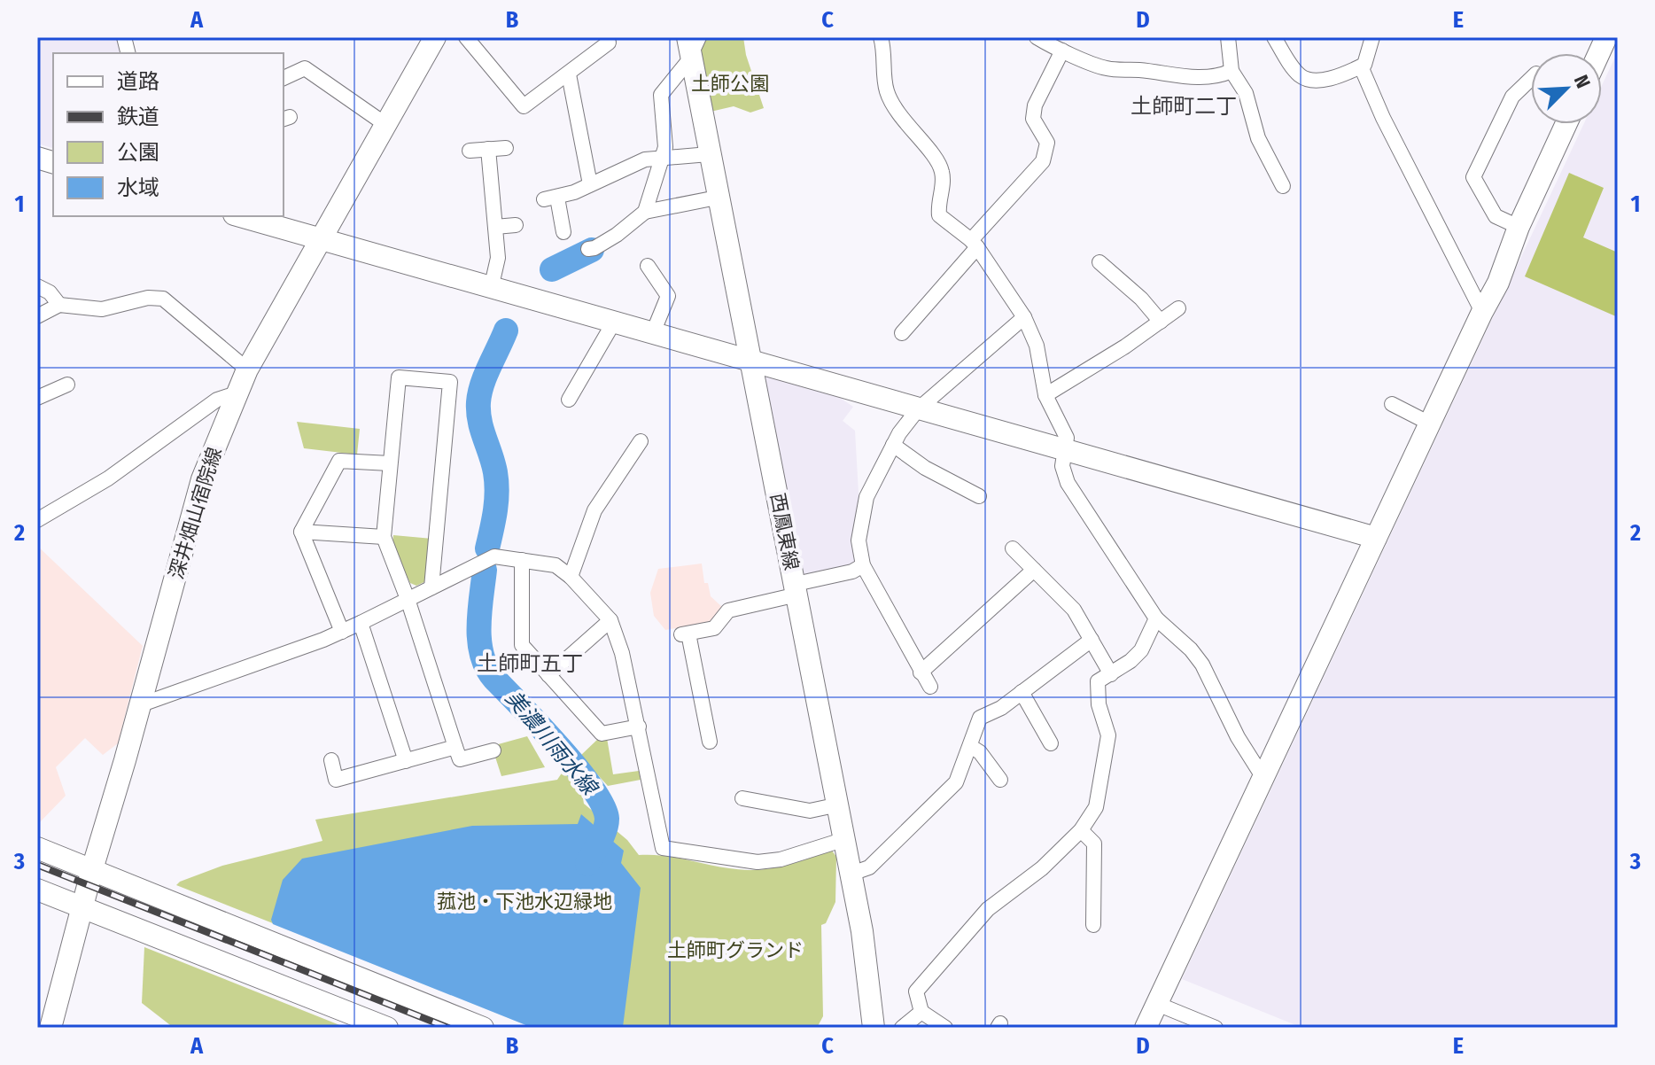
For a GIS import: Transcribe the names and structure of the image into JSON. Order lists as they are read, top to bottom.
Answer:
{
  "streets": {
    "street": ["深井畑山宿院線", "西鳳東線"]
  },
  "districts": ["土師町二丁", "土師町五丁"],
  "water": ["美濃川雨水線"],
  "parks": ["土師公園", "菰池・下池水辺緑地", "土師町グランド"],
  "legend": [
    "道路",
    "鉄道",
    "公園",
    "水域"
  ],
  "north": "top right",
  "grid": {
    "columns": [
      "A",
      "B",
      "C",
      "D",
      "E"
    ],
    "rows": ["1", "2", "3"]
  }
}
